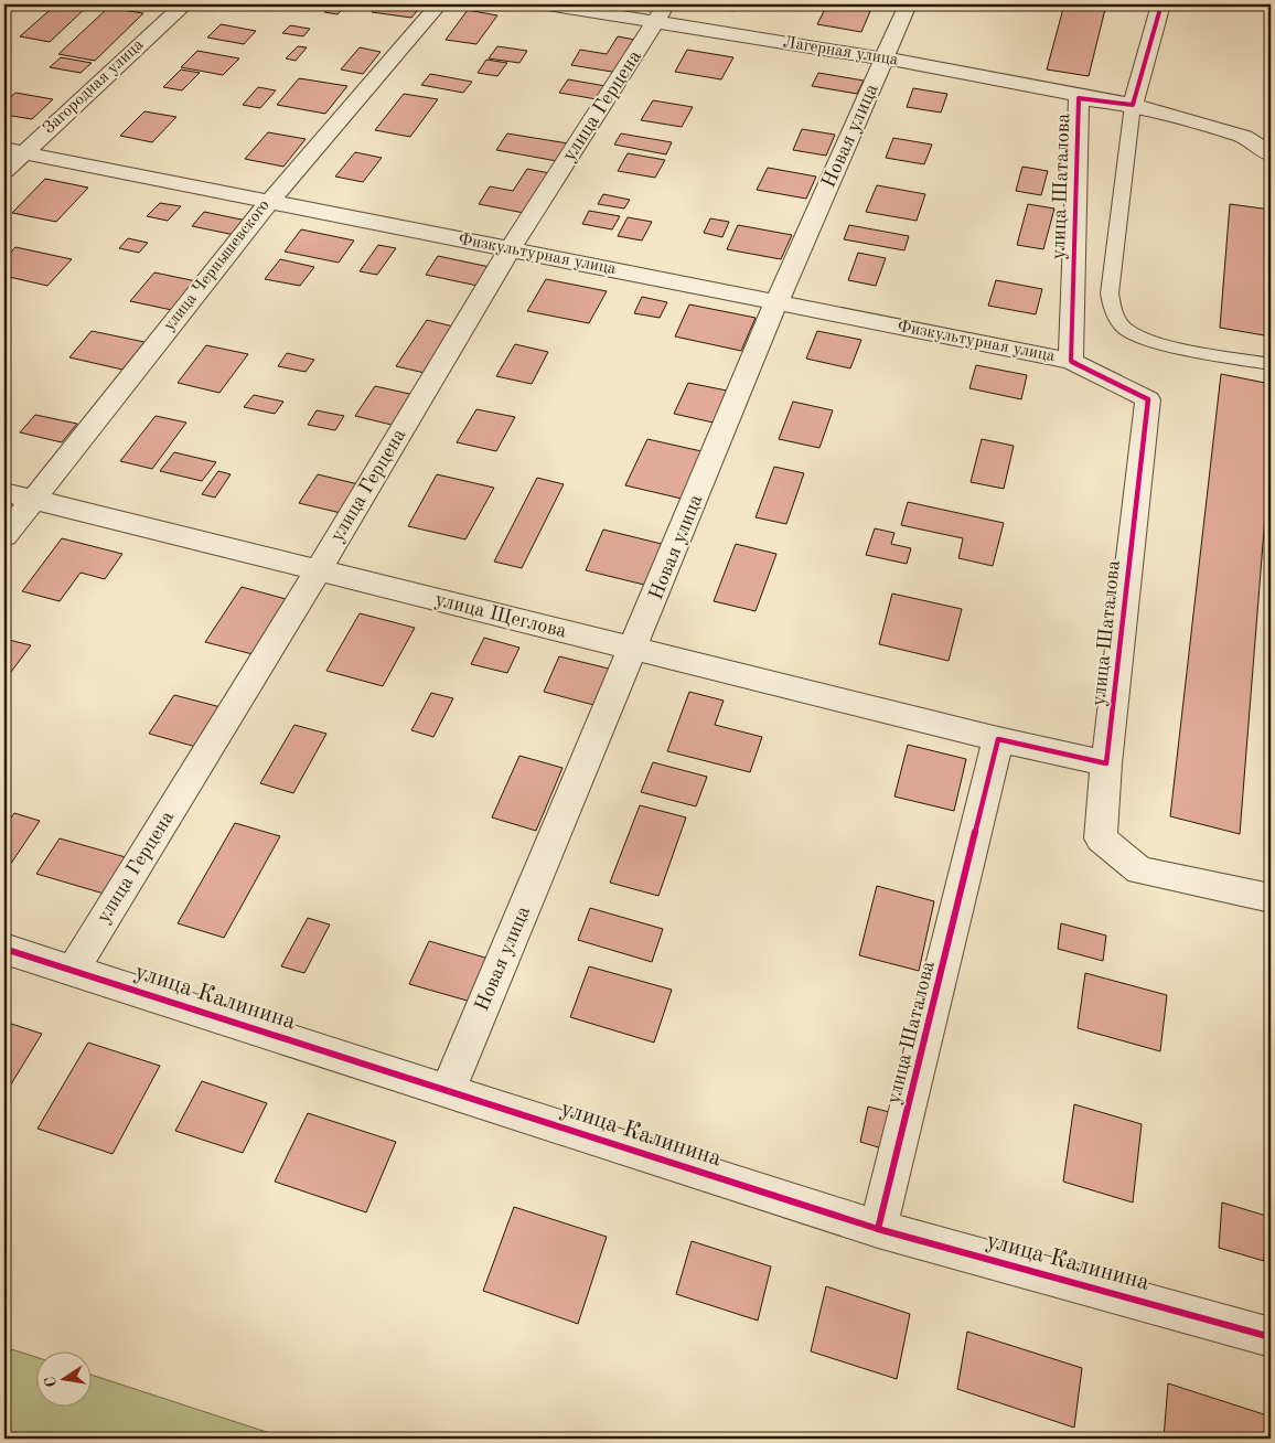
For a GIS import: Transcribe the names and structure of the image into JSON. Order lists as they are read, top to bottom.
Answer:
{
  "streets": {
    "street": [
      "Лагерная улица",
      "Загородная улица",
      "улица Герцена",
      "Новая улица",
      "улица Шаталова",
      "Физкультурная улица",
      "улица Чернышевского",
      "улица Щеглова",
      "улица Калинина"
    ]
  },
  "crossings": [
    ["Лагерная улица", "улица Герцена"],
    ["Лагерная улица", "Новая улица"],
    ["Лагерная улица", "улица Шаталова"],
    ["Загородная улица", "Физкультурная улица"],
    ["улица Герцена", "Физкультурная улица"],
    ["улица Герцена", "улица Щеглова"],
    ["улица Герцена", "улица Калинина"],
    ["Новая улица", "Физкультурная улица"],
    ["Новая улица", "улица Щеглова"],
    ["Новая улица", "улица Калинина"],
    ["улица Шаталова", "Физкультурная улица"],
    ["улица Шаталова", "улица Щеглова"],
    ["улица Шаталова", "улица Калинина"],
    ["Физкультурная улица", "улица Чернышевского"],
    ["улица Чернышевского", "улица Щеглова"]
  ],
  "north": "left"
}
